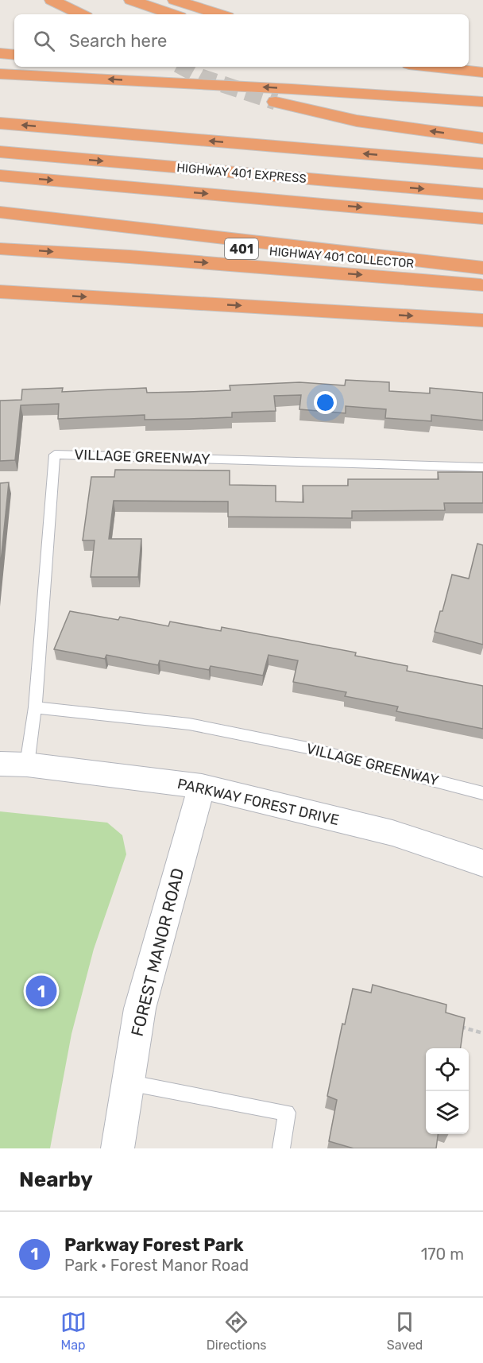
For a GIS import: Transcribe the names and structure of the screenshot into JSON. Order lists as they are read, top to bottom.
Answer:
{
  "streets": {
    "highway": ["HIGHWAY 401 EXPRESS", "401", "HIGHWAY 401 COLLECTOR"],
    "street": ["PARKWAY FOREST DRIVE", "FOREST MANOR ROAD"],
    "lane": ["VILLAGE GREENWAY"]
  },
  "crossings": [
    ["VILLAGE GREENWAY", "PARKWAY FOREST DRIVE"],
    ["PARKWAY FOREST DRIVE", "FOREST MANOR ROAD"]
  ],
  "page": {
    "search": "Search here",
    "pins": "1",
    "heading": "Nearby",
    "list": [
      {
        "mark": "1",
        "name": "Parkway Forest Park",
        "note": "Park · Forest Manor Road",
        "value": "170 m"
      }
    ],
    "nav": ["Map", "Directions", "Saved"]
  }
}
